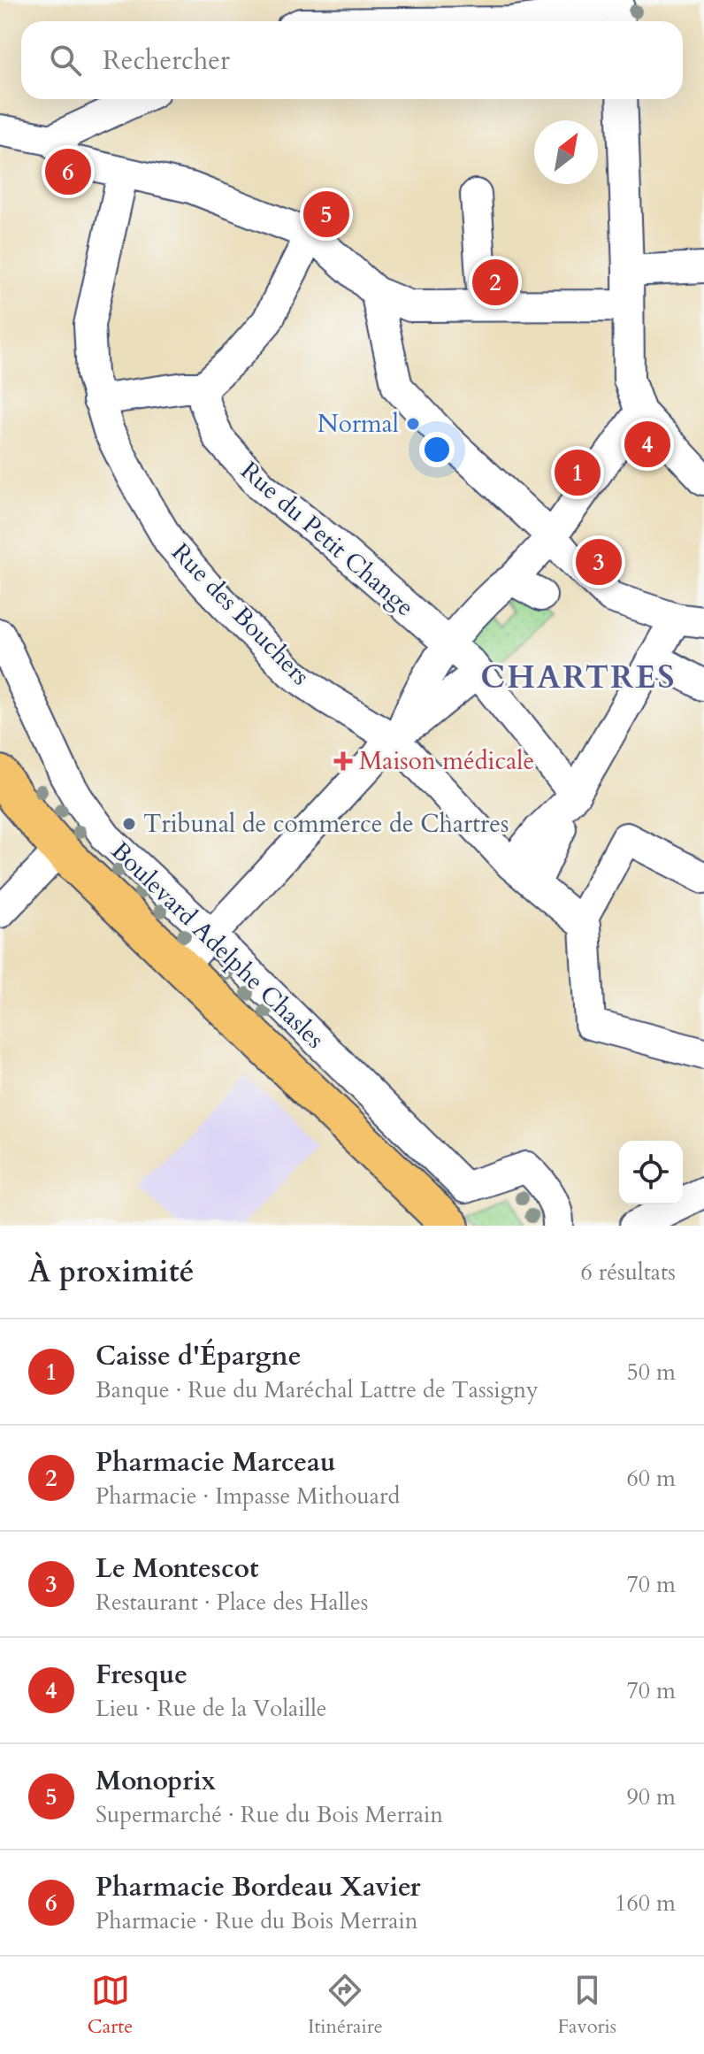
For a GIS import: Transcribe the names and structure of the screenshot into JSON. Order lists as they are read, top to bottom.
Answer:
{
  "streets": {
    "main road": ["Boulevard Adelphe Chasles"],
    "street": ["Rue du Petit Change", "Rue des Bouchers"]
  },
  "districts": ["CHARTRES"],
  "places": {
    "other": ["Normal", "Tribunal de commerce de Chartres"],
    "health": ["Maison médicale"]
  },
  "north": "top right",
  "page": {
    "search": "Rechercher",
    "pins": [
      "6",
      "5",
      "2",
      "4",
      "1",
      "3"
    ],
    "heading": ["À proximité", "6 résultats"],
    "list": [
      {
        "mark": "1",
        "name": "Caisse d'Épargne",
        "note": "Banque · Rue du Maréchal Lattre de Tassigny",
        "value": "50 m"
      },
      {
        "mark": "2",
        "name": "Pharmacie Marceau",
        "note": "Pharmacie · Impasse Mithouard",
        "value": "60 m"
      },
      {
        "mark": "3",
        "name": "Le Montescot",
        "note": "Restaurant · Place des Halles",
        "value": "70 m"
      },
      {
        "mark": "4",
        "name": "Fresque",
        "note": "Lieu · Rue de la Volaille",
        "value": "70 m"
      },
      {
        "mark": "5",
        "name": "Monoprix",
        "note": "Supermarché · Rue du Bois Merrain",
        "value": "90 m"
      },
      {
        "mark": "6",
        "name": "Pharmacie Bordeau Xavier",
        "note": "Pharmacie · Rue du Bois Merrain",
        "value": "160 m"
      }
    ],
    "nav": ["Carte", "Itinéraire", "Favoris"]
  }
}
